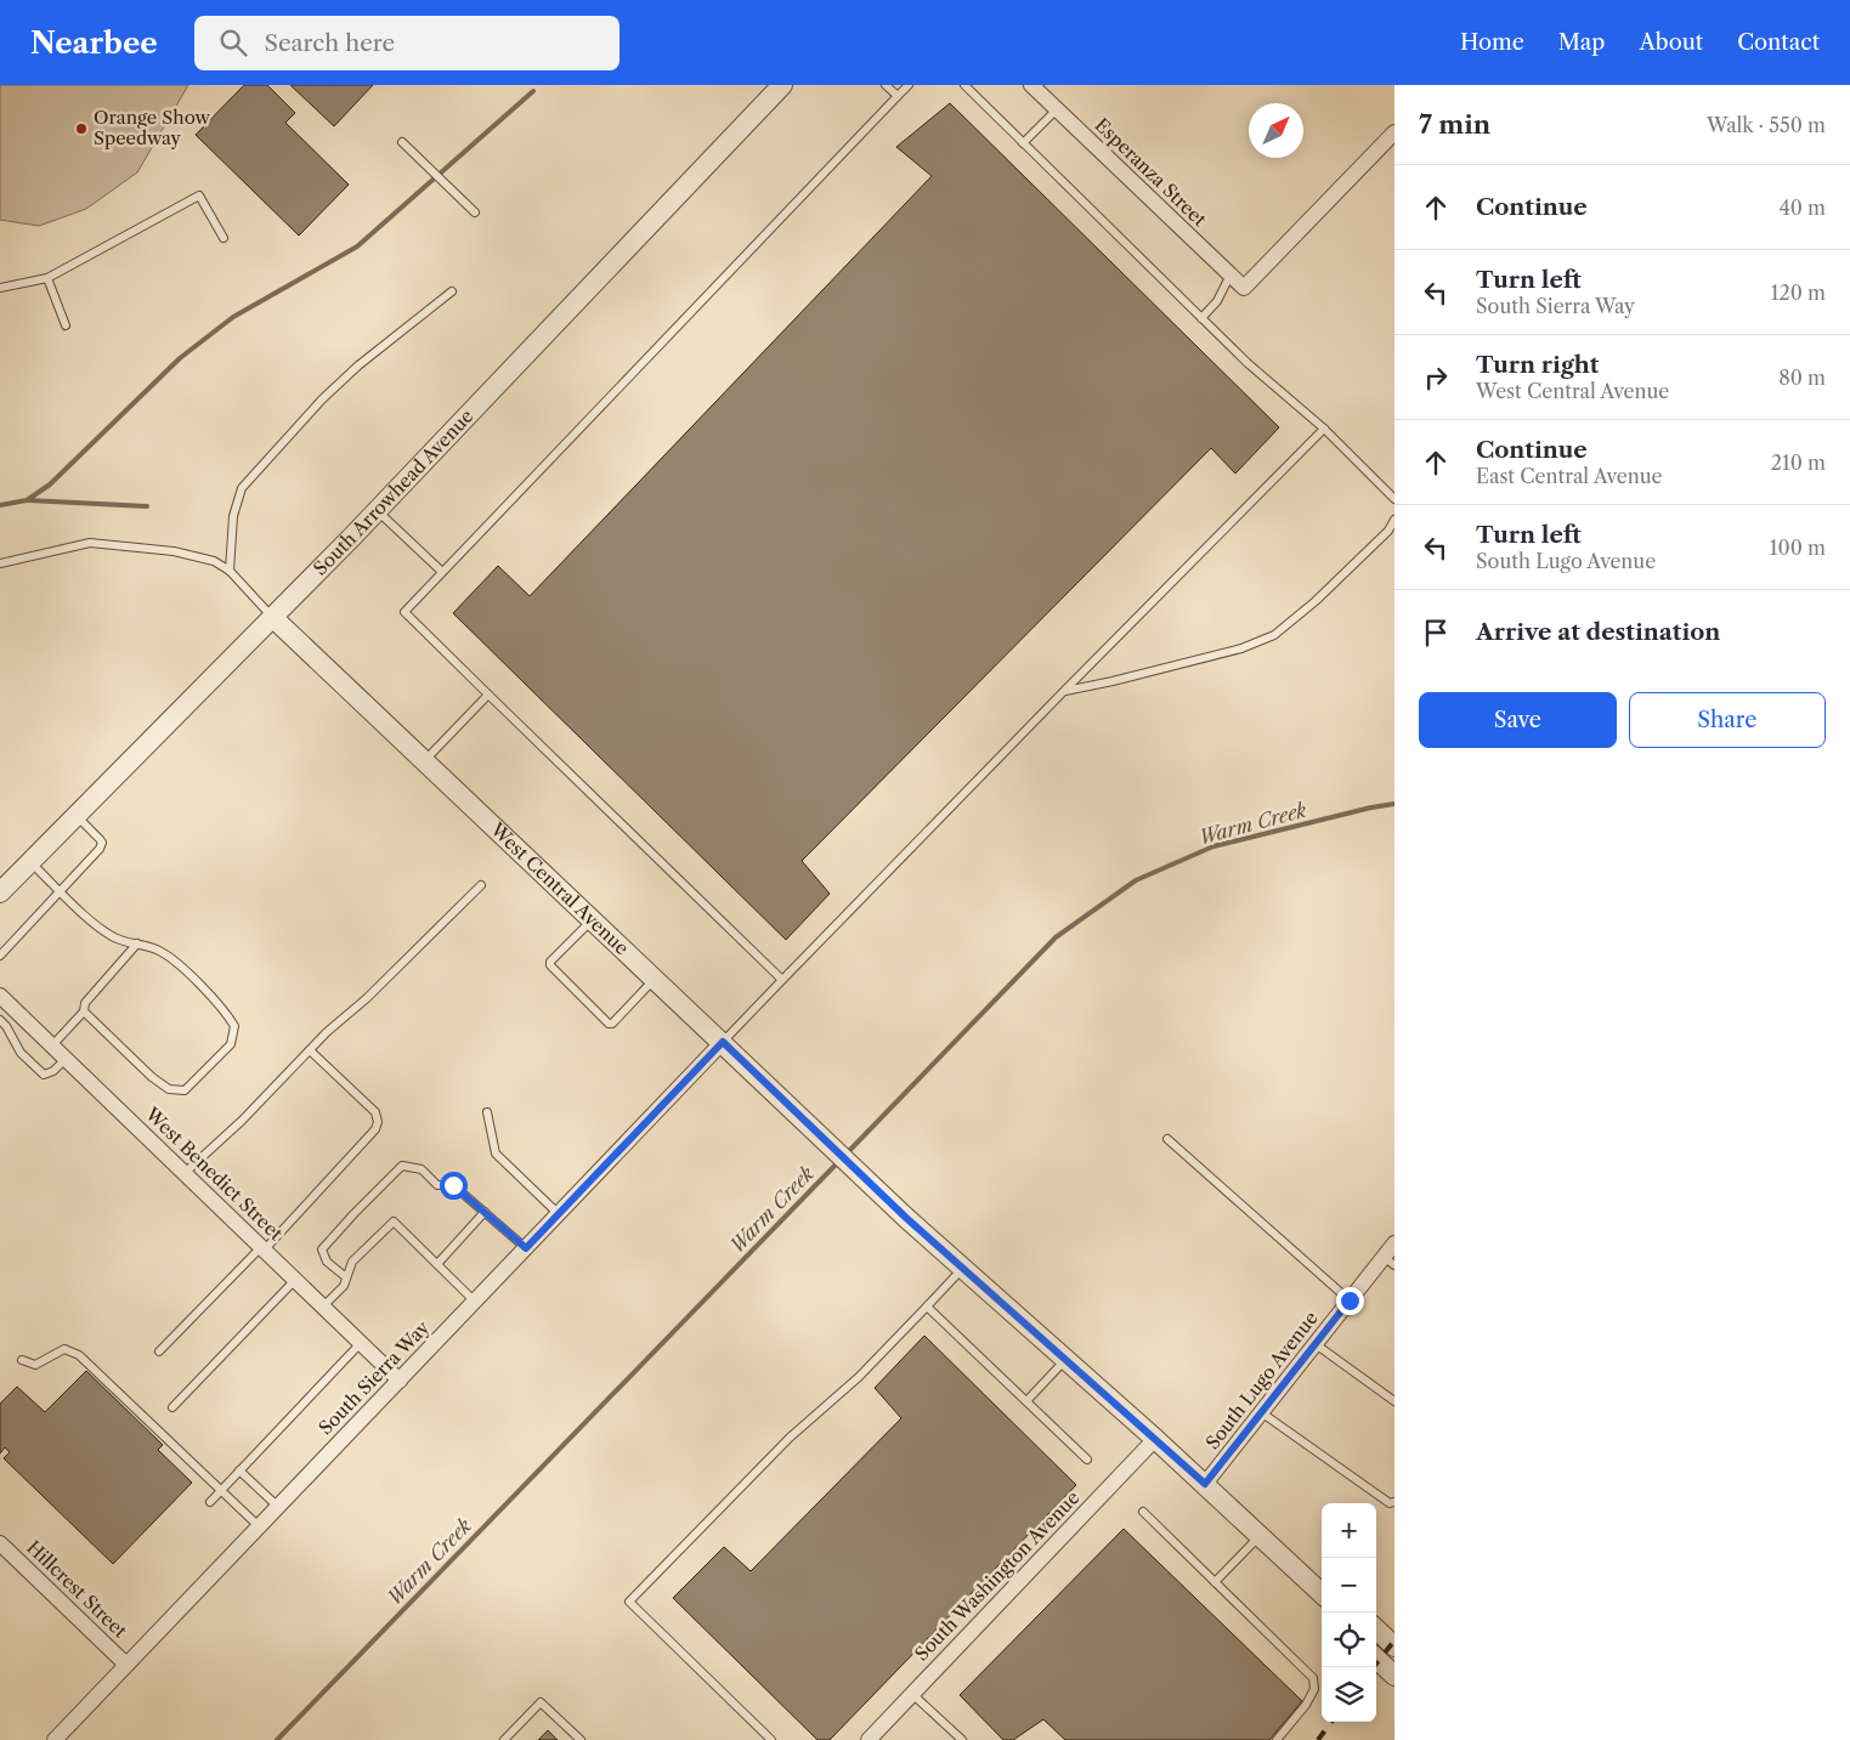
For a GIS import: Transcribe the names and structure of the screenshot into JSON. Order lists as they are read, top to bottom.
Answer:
{
  "streets": {
    "street": [
      "Esperanza Street",
      "South Arrowhead Avenue",
      "West Central Avenue",
      "West Benedict Street",
      "South Sierra Way",
      "South Lugo Avenue",
      "South Washington Avenue",
      "Hillcrest Street"
    ]
  },
  "crossings": [
    ["South Arrowhead Avenue", "West Central Avenue"],
    ["West Central Avenue", "South Sierra Way"],
    ["West Central Avenue", "South Lugo Avenue"],
    ["West Central Avenue", "South Washington Avenue"],
    ["West Benedict Street", "South Sierra Way"],
    ["South Sierra Way", "Hillcrest Street"]
  ],
  "water": ["Warm Creek"],
  "places": ["Orange Show Speedway"],
  "north": "top right",
  "page": {
    "header": "Nearbee",
    "search": "Search here",
    "nav": [
      "Home",
      "Map",
      "About",
      "Contact"
    ],
    "heading": ["7 min", "Walk · 550 m"],
    "list": [
      ["Continue", "40 m"],
      ["Turn left", "South Sierra Way", "120 m"],
      ["Turn right", "West Central Avenue", "80 m"],
      ["Continue", "East Central Avenue", "210 m"],
      ["Turn left", "South Lugo Avenue", "100 m"],
      "Arrive at destination"
    ],
    "buttons": ["Save", "Share"],
    "map_buttons": ["+", "−"]
  }
}
